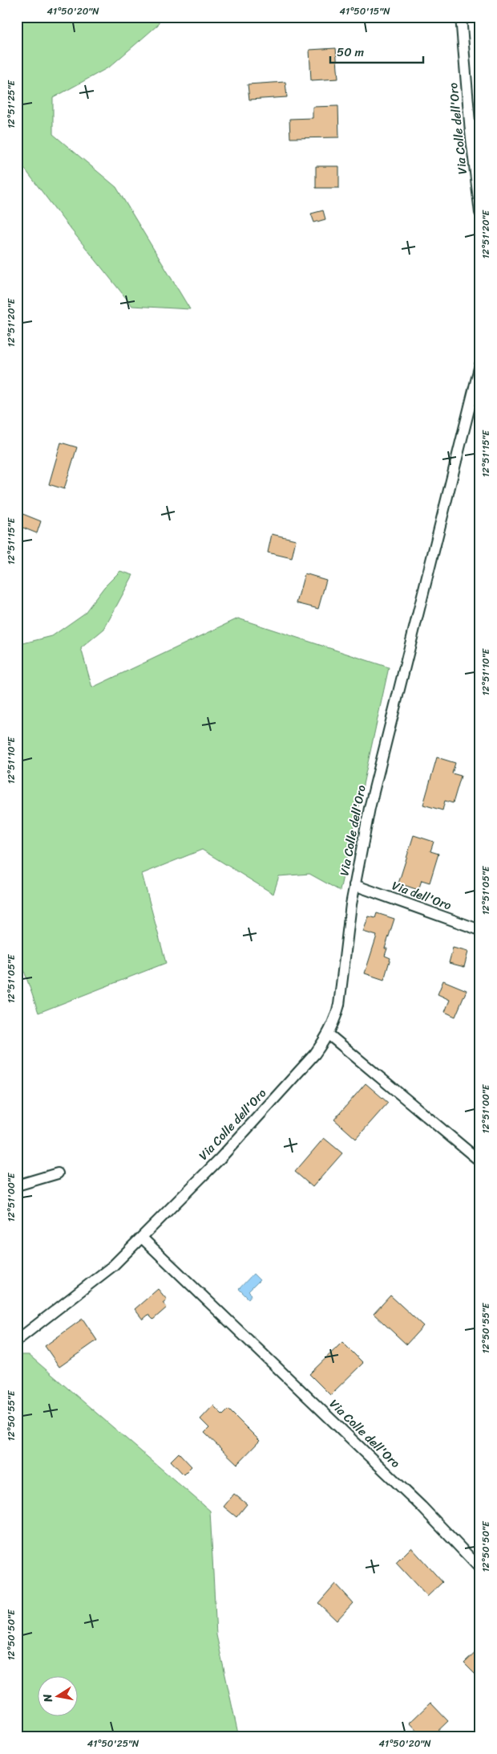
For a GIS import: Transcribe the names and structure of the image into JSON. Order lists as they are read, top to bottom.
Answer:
{
  "streets": {
    "street": ["Via Colle dell'Oro", "Via dell'Oro"]
  },
  "crossings": [
    ["Via Colle dell'Oro", "Via dell'Oro"]
  ],
  "scale_bar": "50 m",
  "north": "left",
  "coordinates": [
    "41°50'20\"N",
    "41°50'15\"N",
    "12°51'25\"E",
    "12°51'20\"E",
    "12°51'15\"E",
    "12°51'10\"E",
    "12°51'05\"E",
    "12°51'00\"E",
    "12°50'55\"E",
    "12°50'50\"E",
    "41°50'25\"N"
  ]
}
